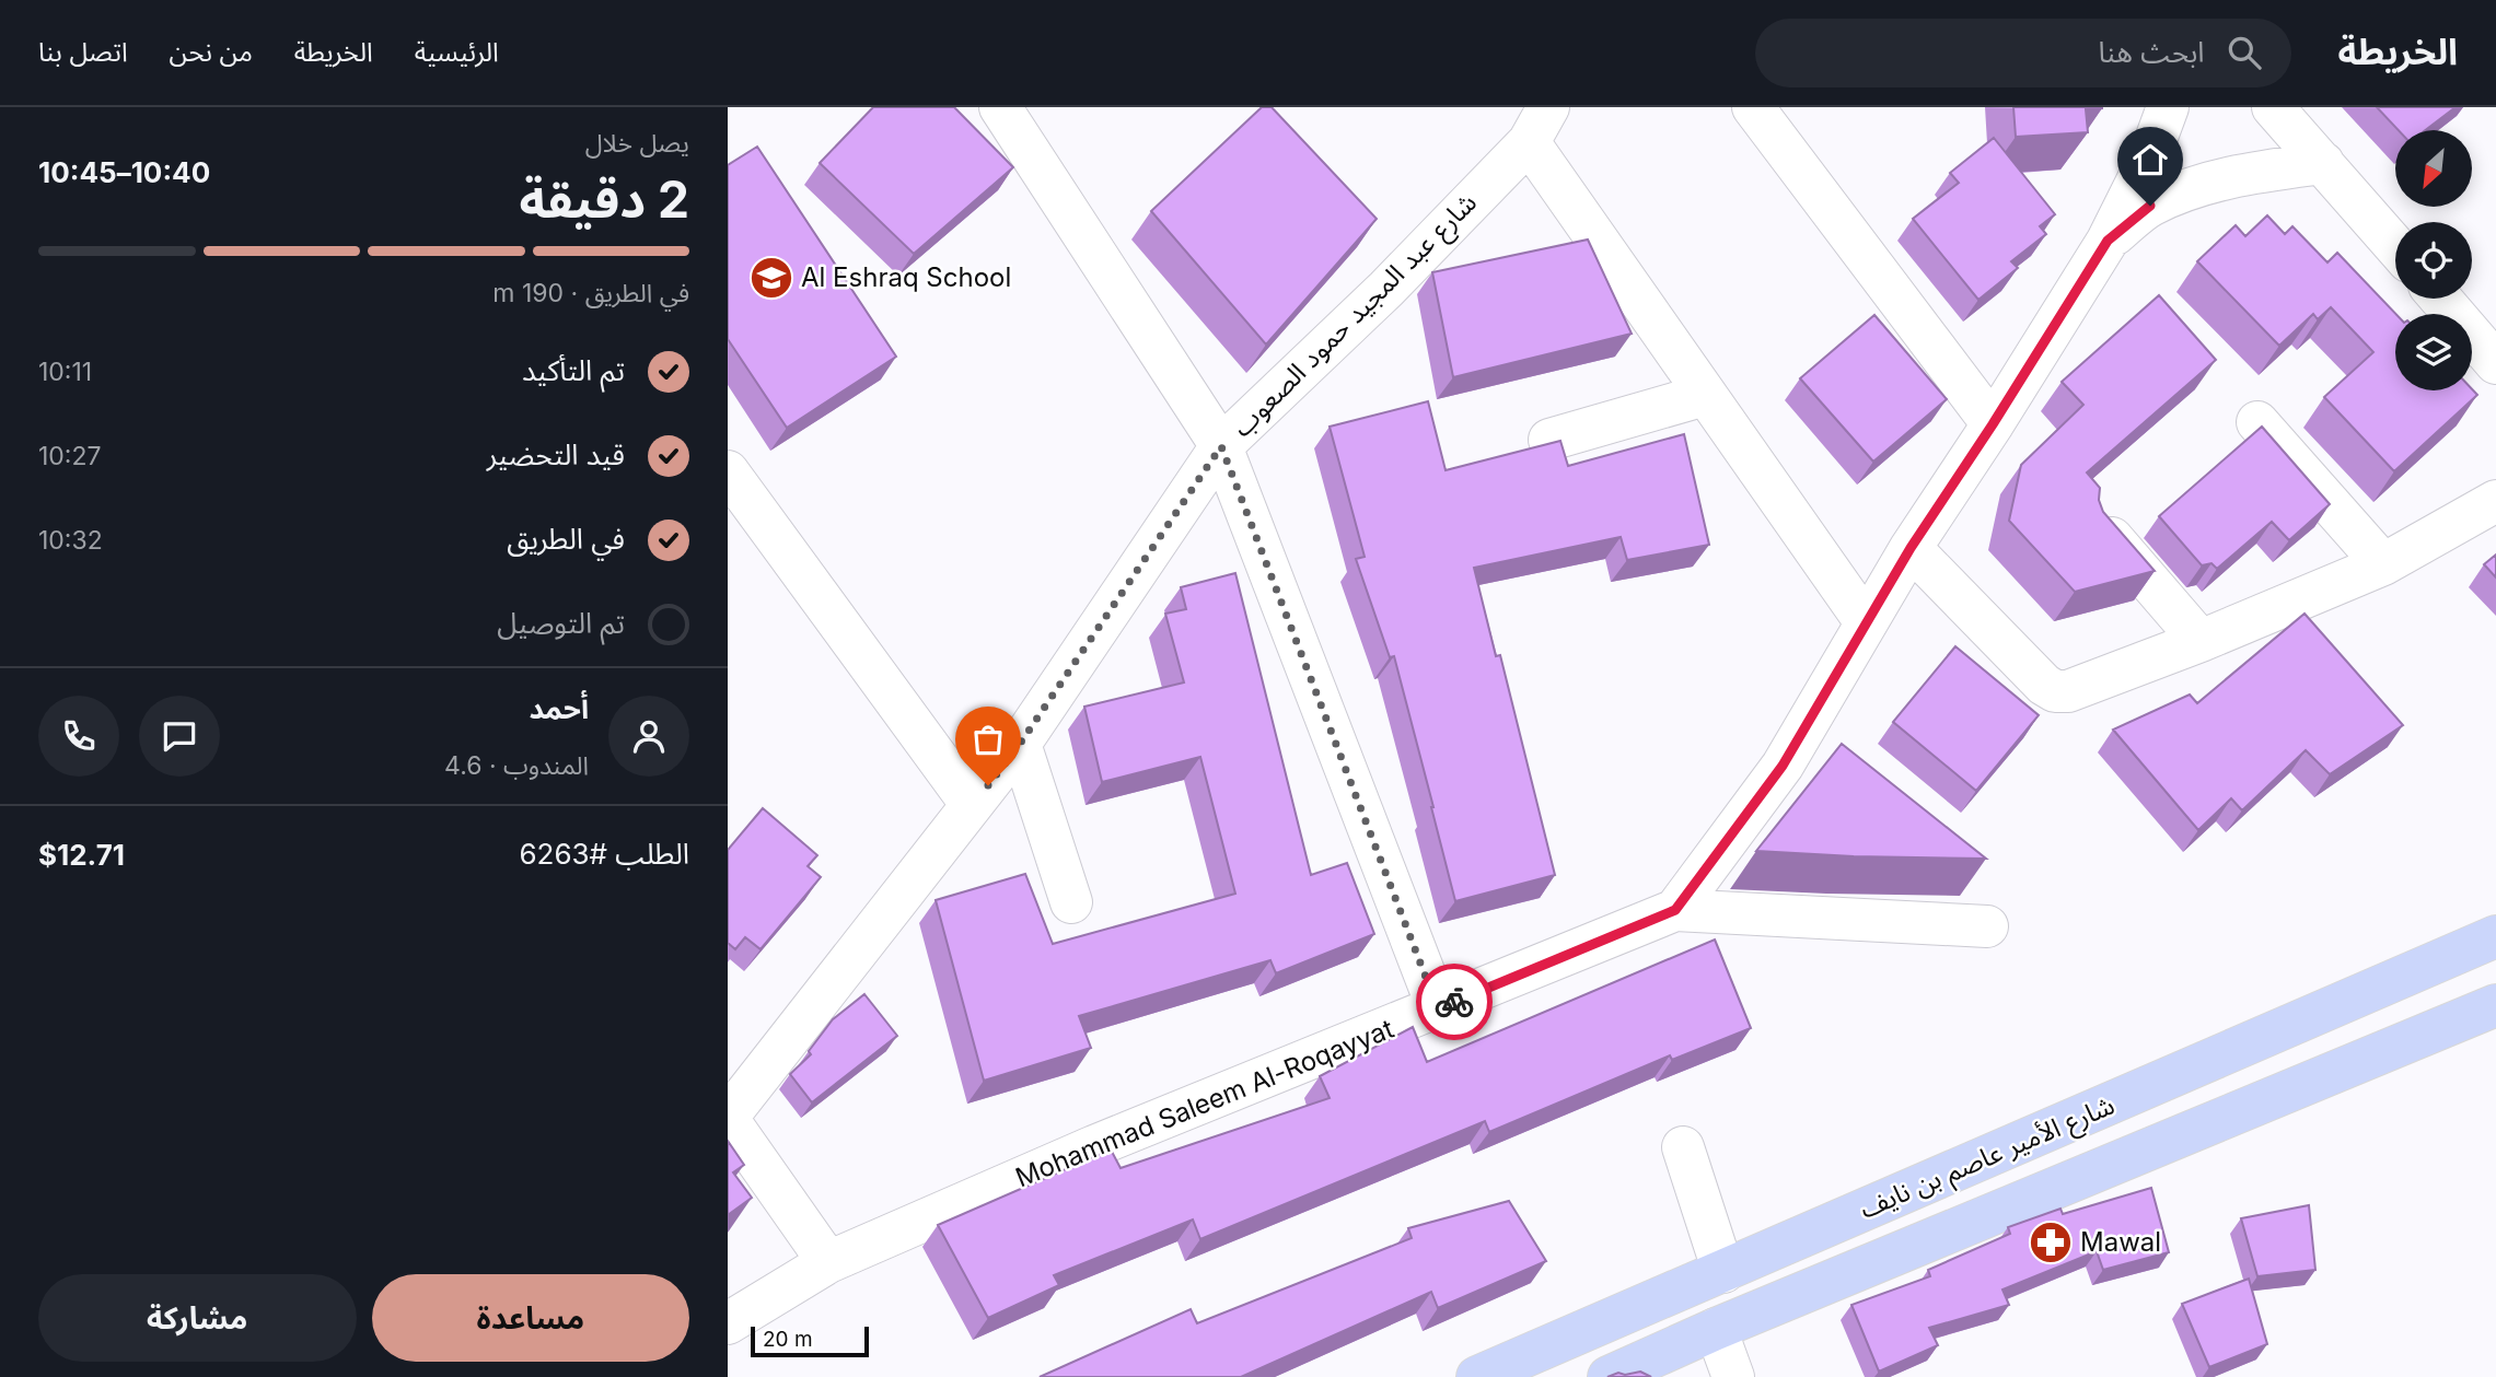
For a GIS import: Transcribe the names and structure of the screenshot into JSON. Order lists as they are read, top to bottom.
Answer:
{
  "streets": {
    "main road": ["شارع الأمير عاصم بن نايف"],
    "street": ["شارع عبد المجيد حمود الصعوب", "Mohammad Saleem Al-Roqayyat"]
  },
  "places": {
    "school or university": ["Al Eshraq School"],
    "pharmacy": ["Mawal"]
  },
  "scale_bar": "20 m",
  "north": "bottom left",
  "page": {
    "header": "الخريطة",
    "search": "ابحث هنا",
    "nav": [
      "الرئيسية",
      "الخريطة",
      "من نحن",
      "اتصل بنا"
    ],
    "heading": ["2 دقيقة", "يصل خلال", "10:40–10:45"],
    "panel": [
      "أحمد",
      "المندوب · 4.6",
      "الطلب #6263",
      "$12.71"
    ],
    "bar": "في الطريق · 190 m",
    "list": [
      ["تم التأكيد", "10:11"],
      ["قيد التحضير", "10:27"],
      ["في الطريق", "10:32"],
      "تم التوصيل"
    ],
    "buttons": ["مساعدة", "مشاركة"],
    "scale": "20 m"
  }
}
